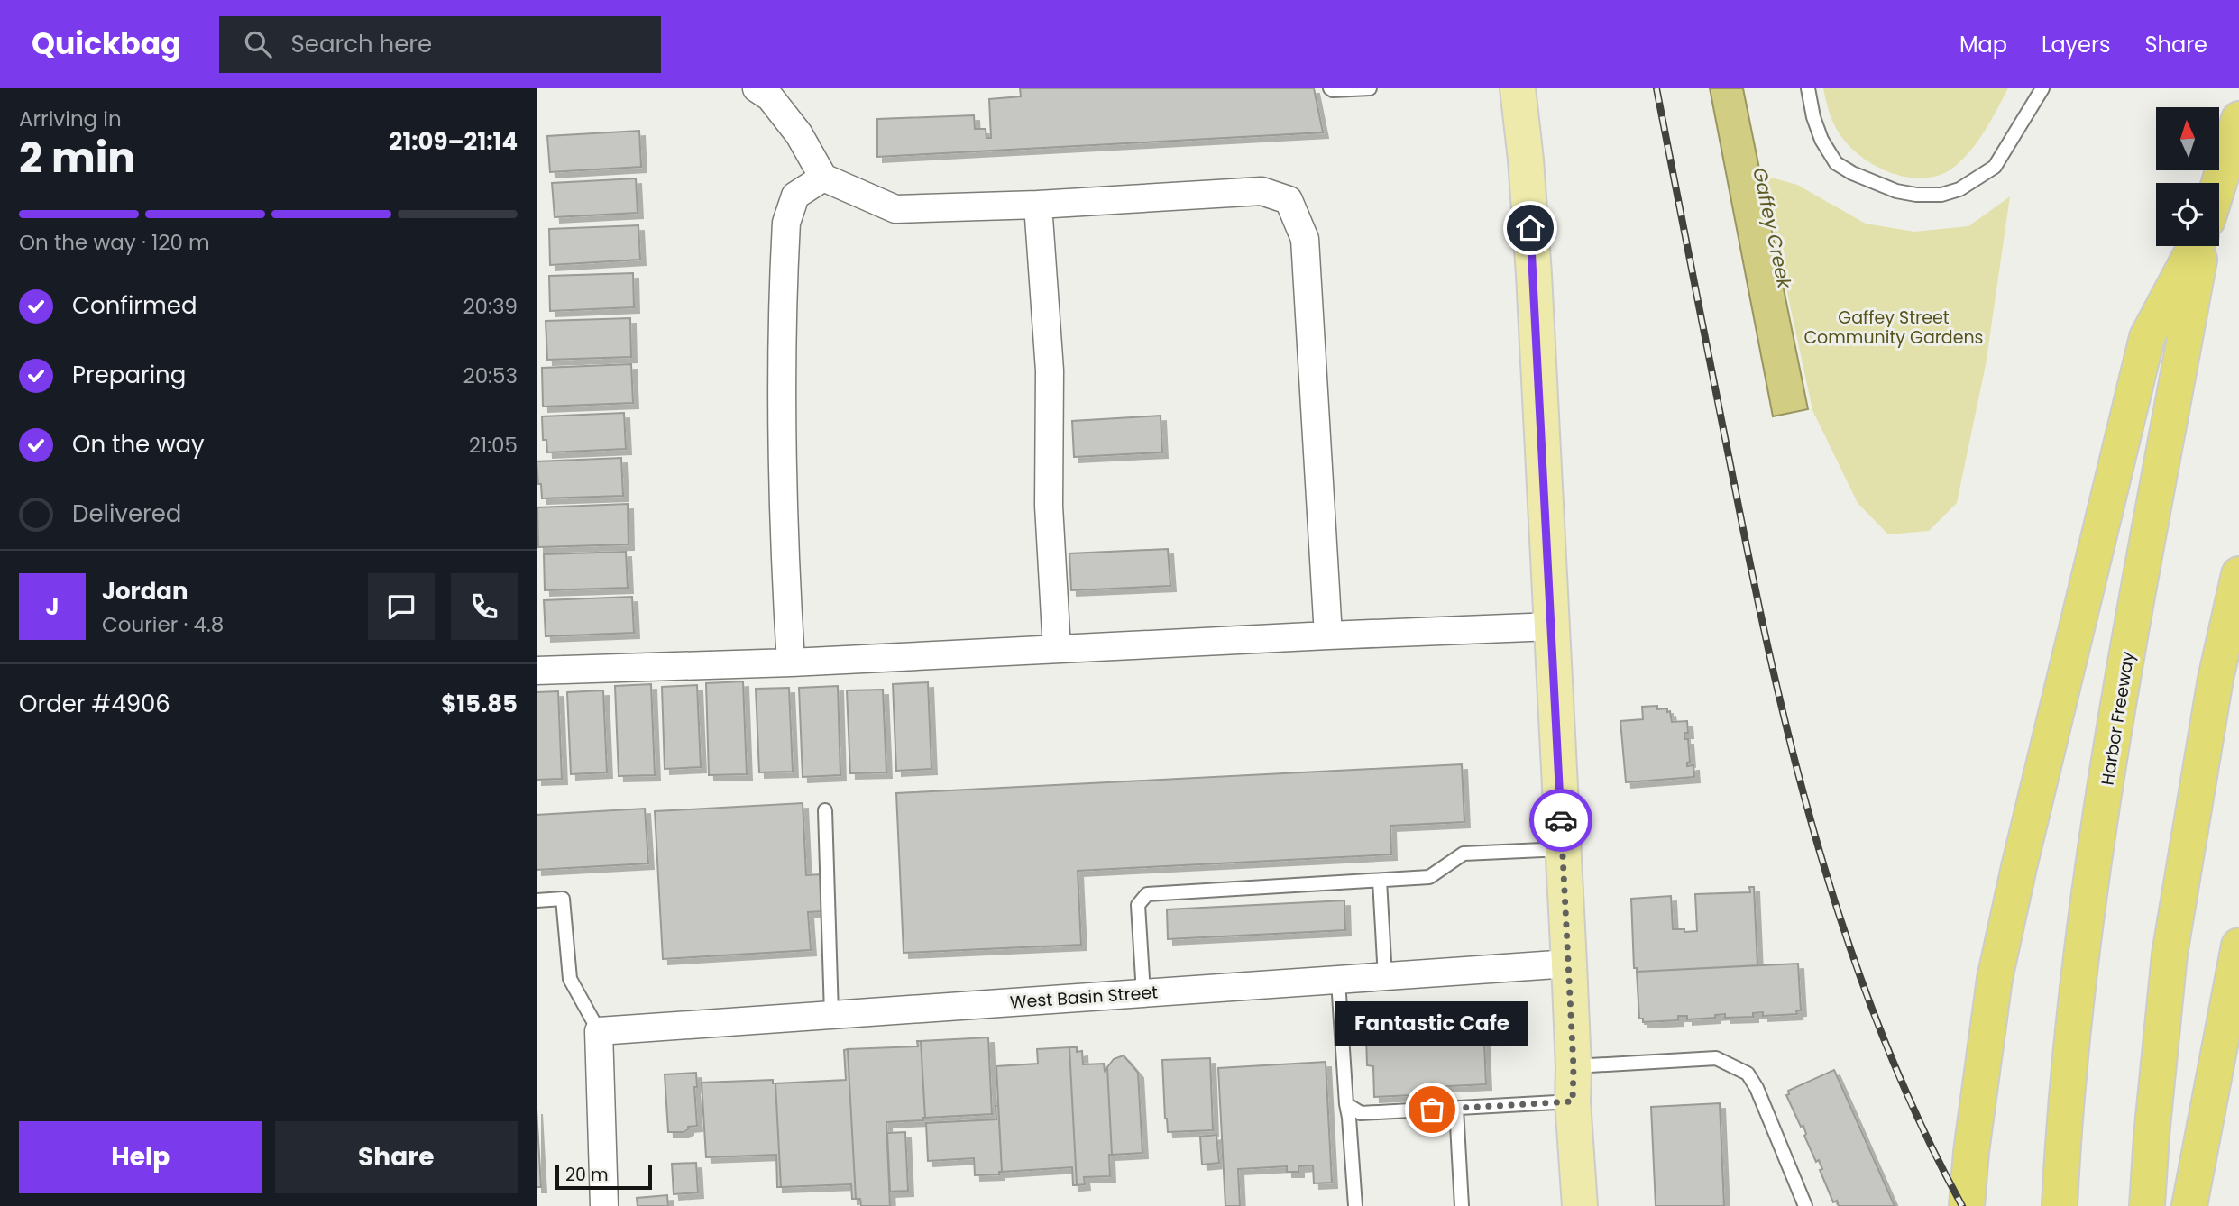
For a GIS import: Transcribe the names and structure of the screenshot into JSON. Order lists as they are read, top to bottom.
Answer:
{
  "streets": {
    "highway": ["Harbor Freeway"],
    "street": ["West Basin Street"]
  },
  "water": ["Gaffey Creek"],
  "parks": ["Gaffey Street Community Gardens"],
  "places": ["Fantastic Cafe"],
  "scale_bar": "20 m",
  "north": "top",
  "page": {
    "header": "Quickbag",
    "search": "Search here",
    "nav": ["Map", "Layers", "Share"],
    "heading": ["2 min", "Arriving in", "21:09–21:14"],
    "panel": [
      "Jordan",
      "Courier · 4.8",
      "Order #4906",
      "$15.85"
    ],
    "bar": "On the way · 120 m",
    "list": [
      ["Confirmed", "20:39"],
      ["Preparing", "20:53"],
      ["On the way", "21:05"],
      "Delivered"
    ],
    "round": "J",
    "bubble": "Fantastic Cafe",
    "buttons": ["Help", "Share"],
    "scale": "20 m"
  }
}
